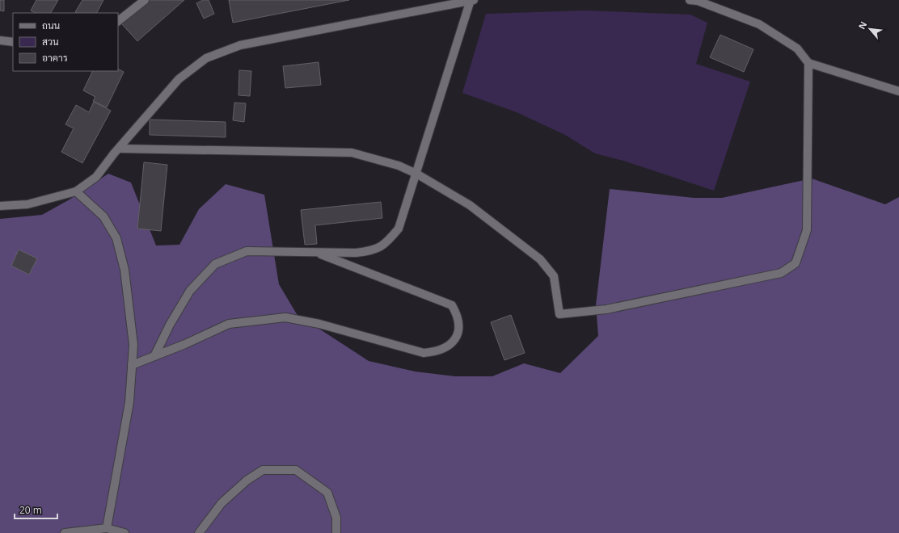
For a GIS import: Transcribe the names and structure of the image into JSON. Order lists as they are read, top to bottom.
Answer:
{
  "legend": ["ถนน", "สวน", "อาคาร"],
  "scale_bar": "20 m",
  "north": "top left"
}
